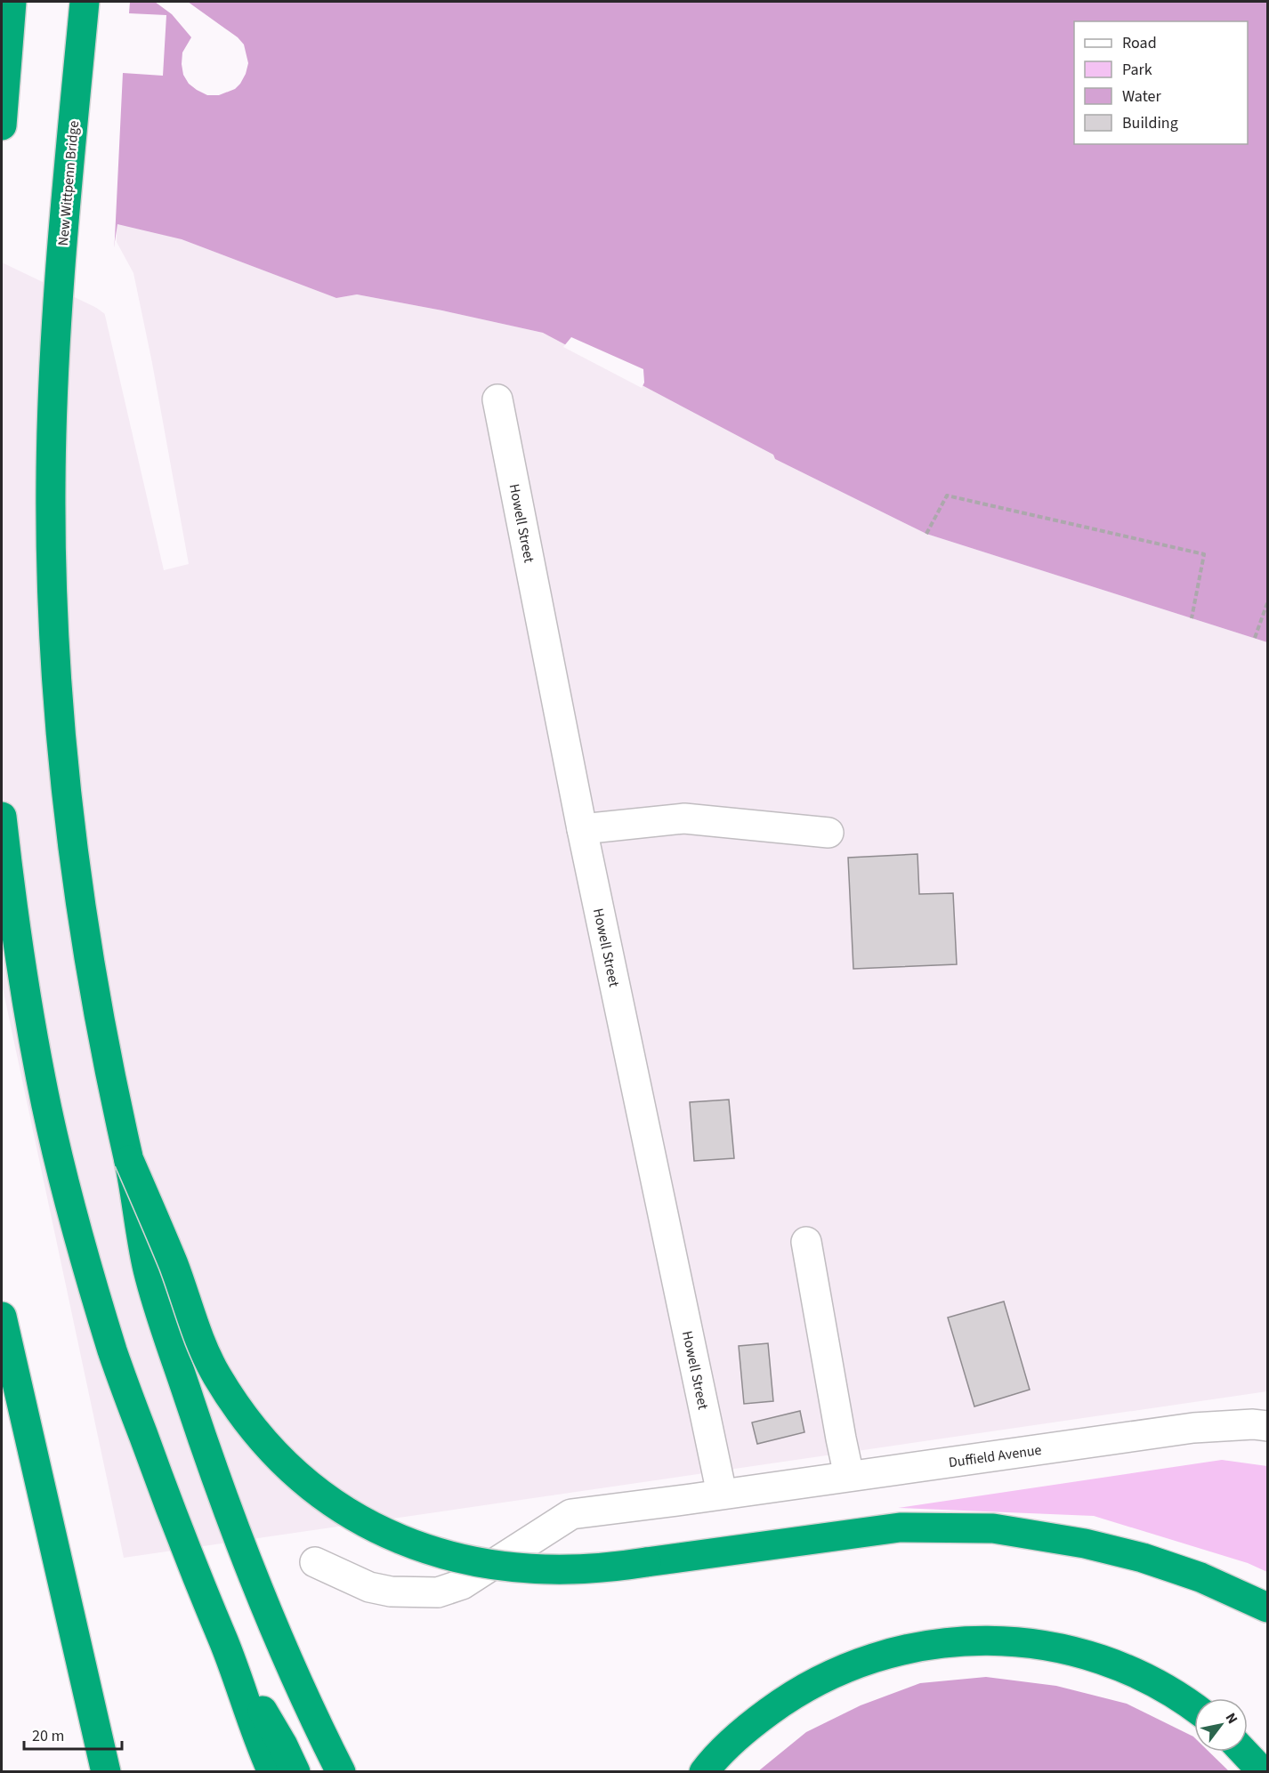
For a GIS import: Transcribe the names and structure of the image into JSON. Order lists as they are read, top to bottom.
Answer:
{
  "streets": {
    "highway": ["New Wittpenn Bridge"],
    "street": ["Howell Street", "Duffield Avenue"]
  },
  "crossings": [
    ["Howell Street", "Duffield Avenue"]
  ],
  "legend": [
    "Road",
    "Park",
    "Water",
    "Building"
  ],
  "scale_bar": "20 m",
  "north": "top right"
}
